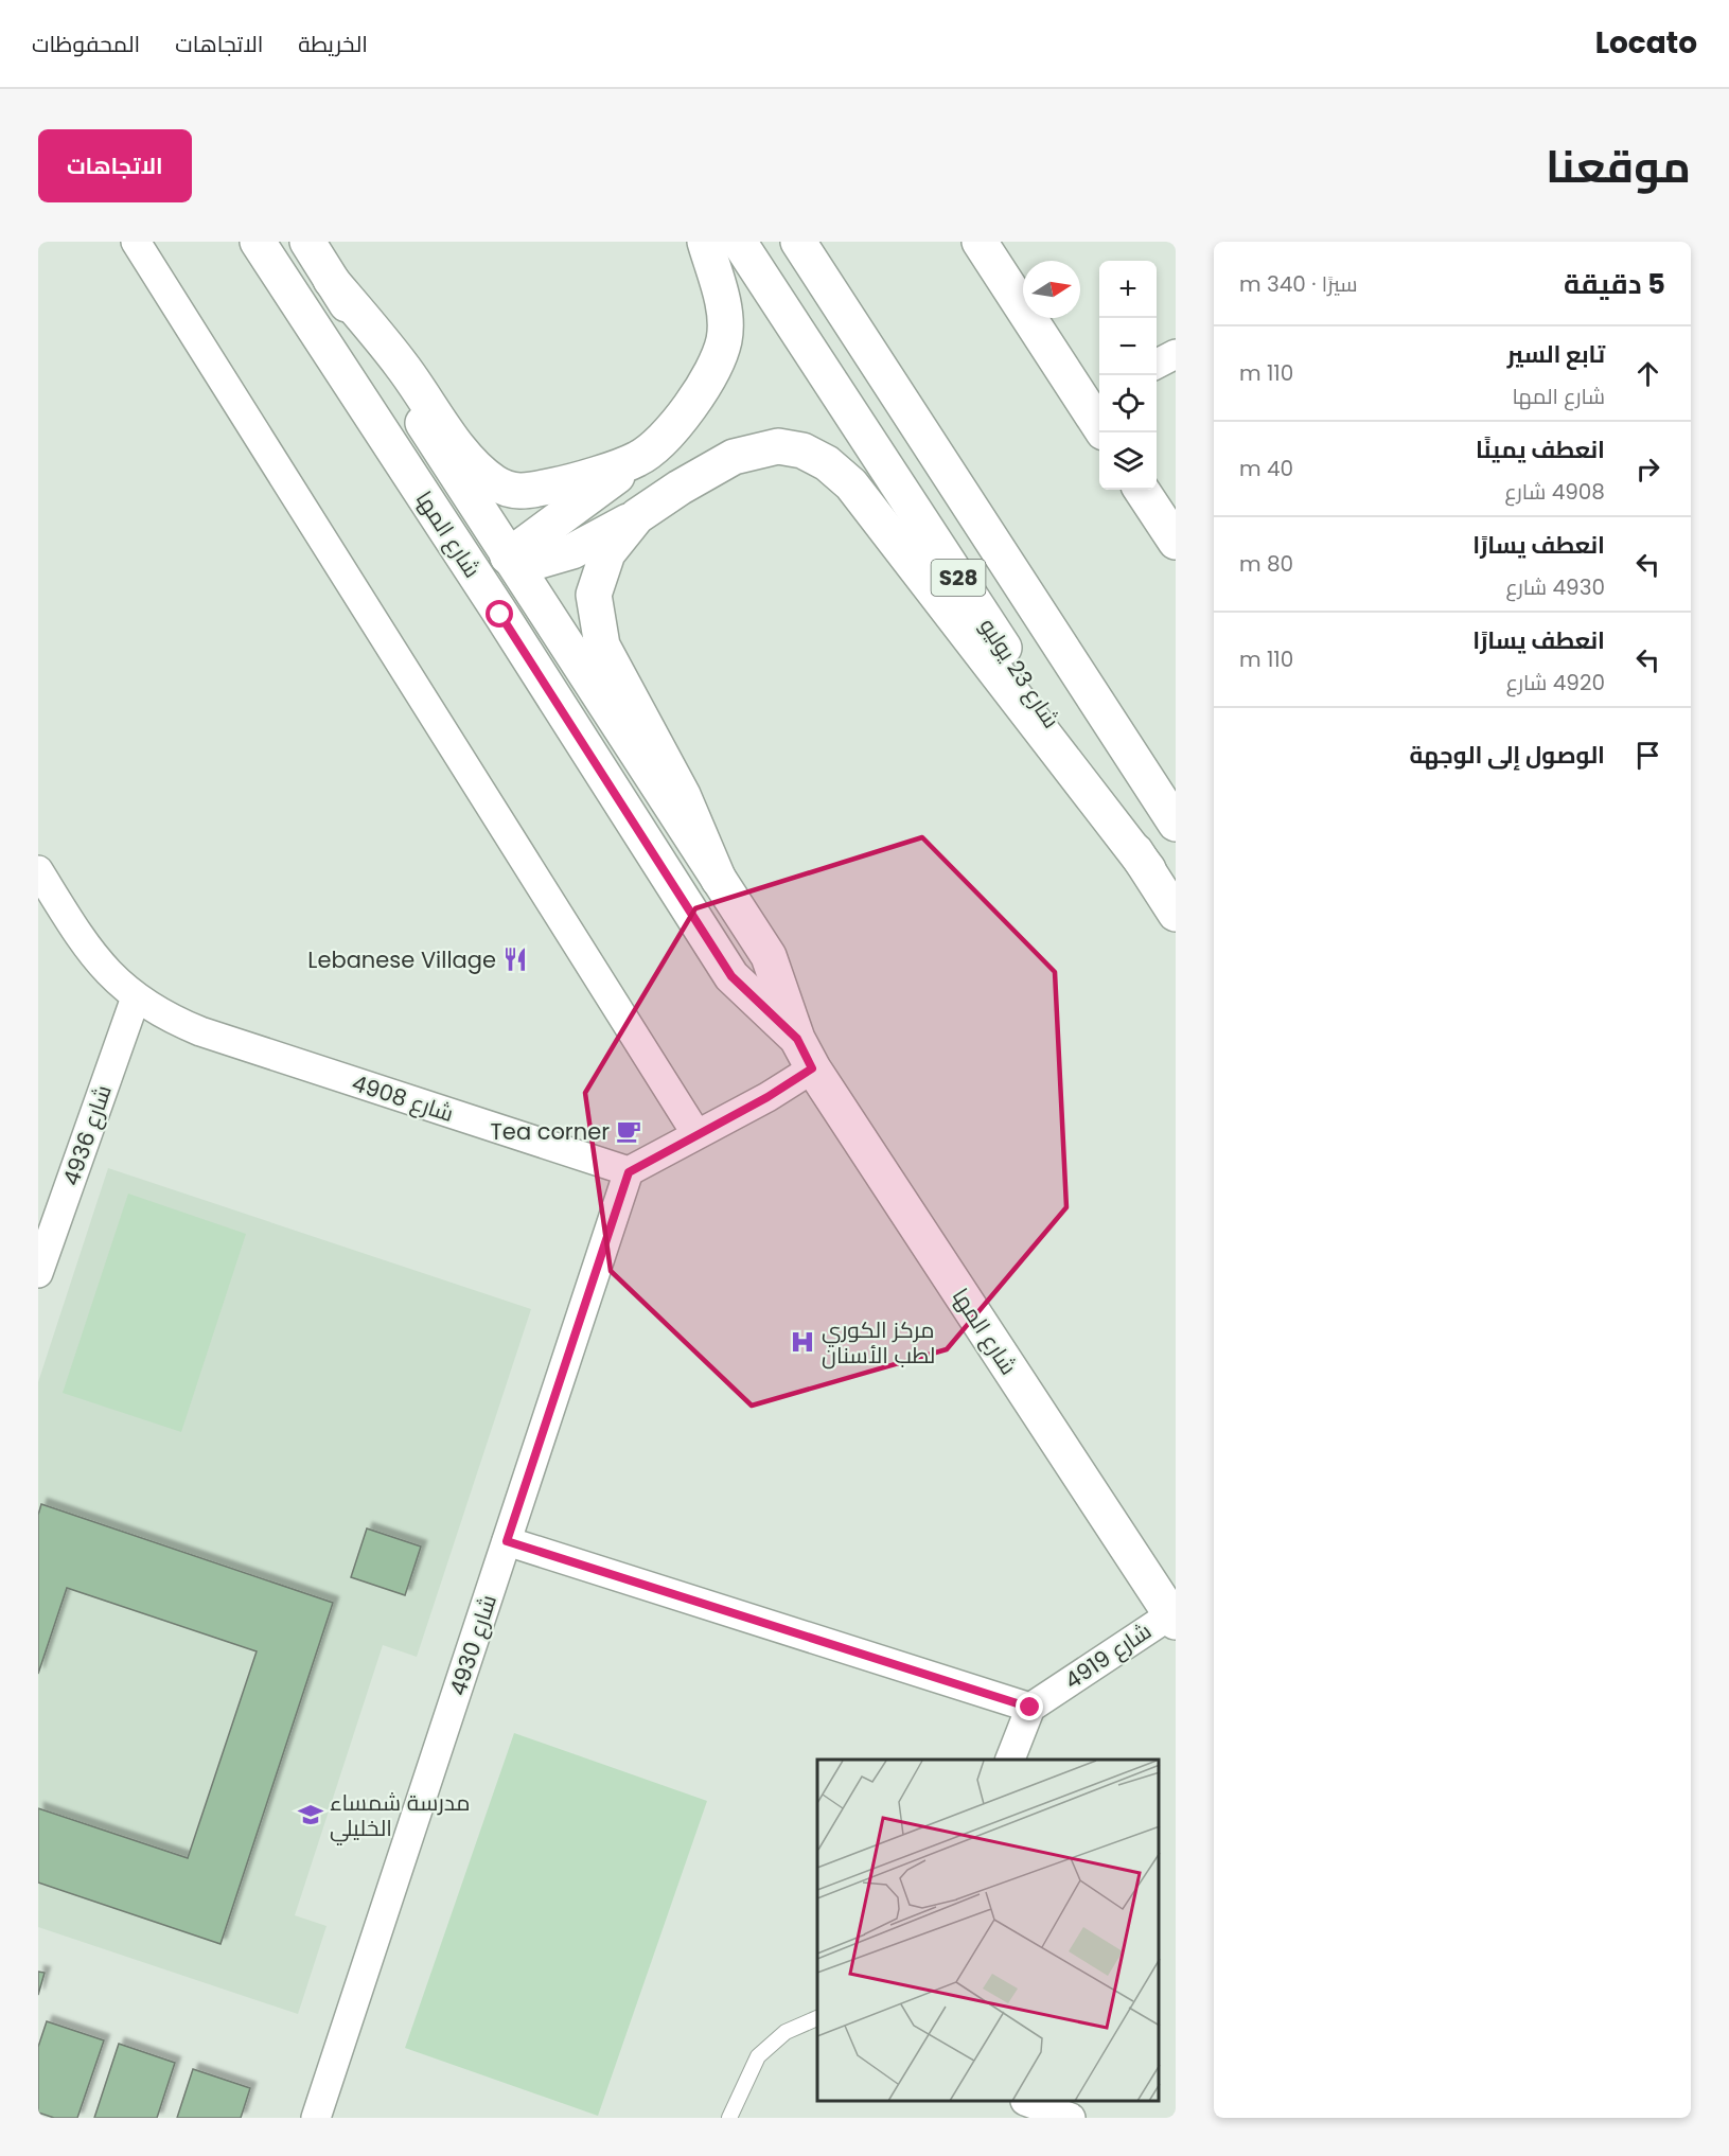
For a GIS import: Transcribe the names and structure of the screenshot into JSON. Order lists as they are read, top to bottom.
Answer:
{
  "streets": {
    "main road": ["شارع المها", "S28", "شارع 23 يوليو"],
    "street": [
      "4908 شارع",
      "4936 شارع",
      "4930 شارع",
      "4919 شارع"
    ]
  },
  "crossings": [
    ["شارع المها", "4919 شارع"],
    ["4908 شارع", "4936 شارع"],
    ["4908 شارع", "4930 شارع"]
  ],
  "places": {
    "restaurant": ["Lebanese Village"],
    "cafe": ["Tea corner"],
    "hospital": ["مركز الكوري لطب الأسنان"],
    "school or university": ["مدرسة شمساء الخليلي"]
  },
  "north": "right",
  "page": {
    "header": "Locato",
    "nav": ["الخريطة", "الاتجاهات", "المحفوظات"],
    "title": "موقعنا",
    "buttons": "الاتجاهات",
    "heading": ["5 دقيقة", "سيرًا · 340 m"],
    "map_buttons": ["+", "−"],
    "list": [
      ["تابع السير", "شارع المها", "110 m"],
      ["انعطف يمينًا", "4908 شارع", "40 m"],
      ["انعطف يسارًا", "4930 شارع", "80 m"],
      ["انعطف يسارًا", "4920 شارع", "110 m"],
      "الوصول إلى الوجهة"
    ]
  }
}
